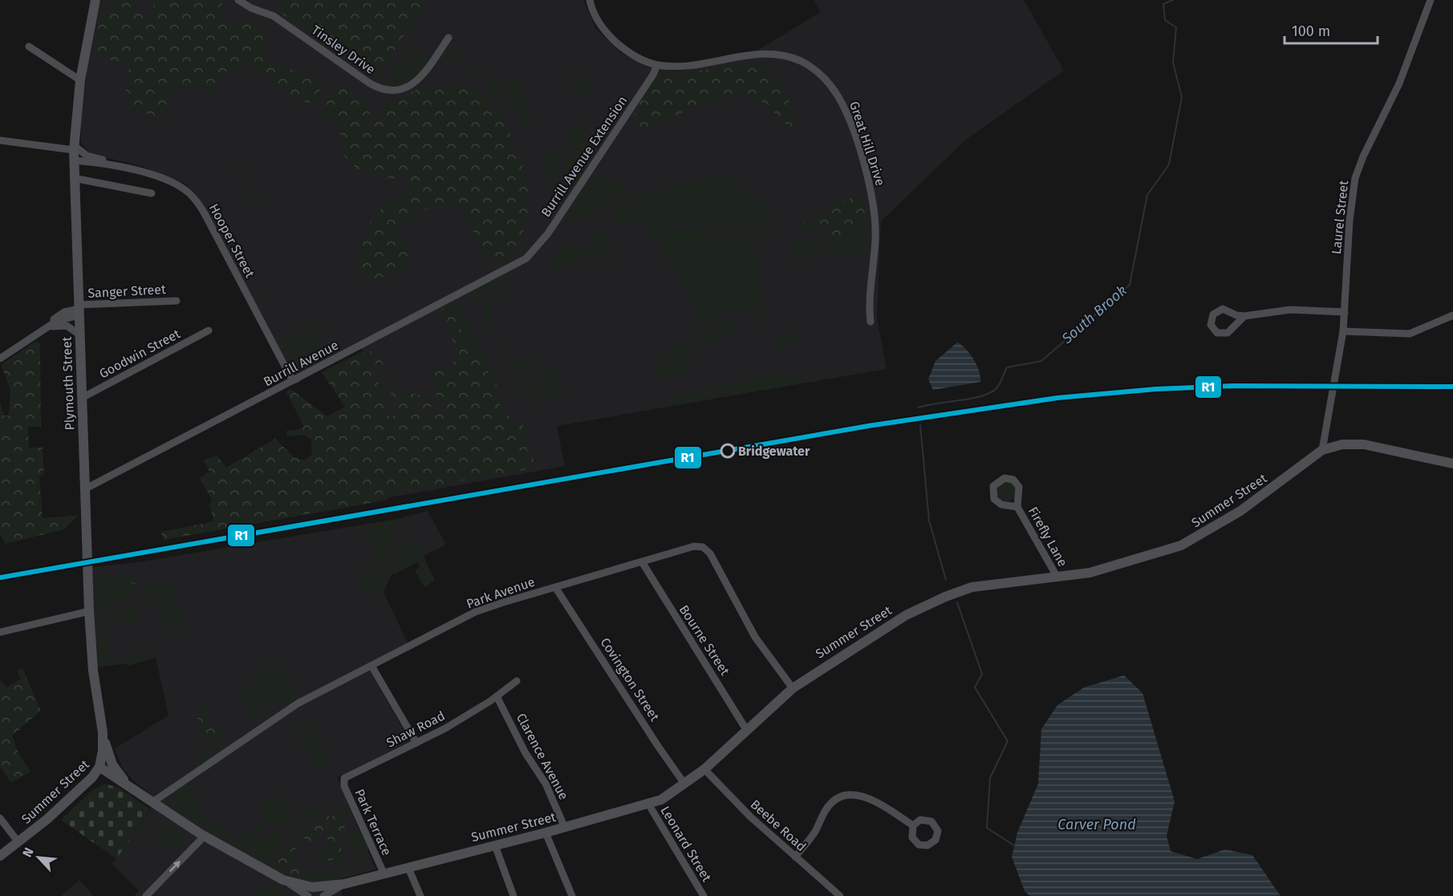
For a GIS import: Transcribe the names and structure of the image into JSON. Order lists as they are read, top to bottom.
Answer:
{
  "streets": {
    "main road": ["Plymouth Street", "Summer Street"],
    "street": [
      "Tinsley Drive",
      "Great Hill Drive",
      "Burrill Avenue Extension",
      "Laurel Street",
      "Hooper Street",
      "Sanger Street",
      "Goodwin Street",
      "Burrill Avenue",
      "Firefly Lane",
      "Park Avenue",
      "Bourne Street",
      "Covington Street",
      "Shaw Road",
      "Clarence Avenue",
      "Park Terrace",
      "Beebe Road",
      "Leonard Street"
    ]
  },
  "crossings": [
    ["Great Hill Drive", "Burrill Avenue Extension"],
    ["Burrill Avenue Extension", "Burrill Avenue"],
    ["Laurel Street", "Summer Street"],
    ["Hooper Street", "Burrill Avenue"],
    ["Hooper Street", "Plymouth Street"],
    ["Sanger Street", "Plymouth Street"],
    ["Goodwin Street", "Plymouth Street"],
    ["Burrill Avenue", "Plymouth Street"],
    ["Plymouth Street", "Summer Street"],
    ["Summer Street", "Firefly Lane"],
    ["Summer Street", "Park Avenue"],
    ["Summer Street", "Bourne Street"],
    ["Summer Street", "Covington Street"],
    ["Summer Street", "Clarence Avenue"],
    ["Summer Street", "Park Terrace"],
    ["Summer Street", "Beebe Road"],
    ["Summer Street", "Leonard Street"],
    ["Park Avenue", "Bourne Street"],
    ["Park Avenue", "Covington Street"],
    ["Shaw Road", "Clarence Avenue"],
    ["Shaw Road", "Park Terrace"]
  ],
  "water": ["South Brook", "Carver Pond"],
  "places": ["Bridgewater"],
  "lines": ["transit line R1"],
  "scale_bar": "100 m",
  "north": "top left"
}
